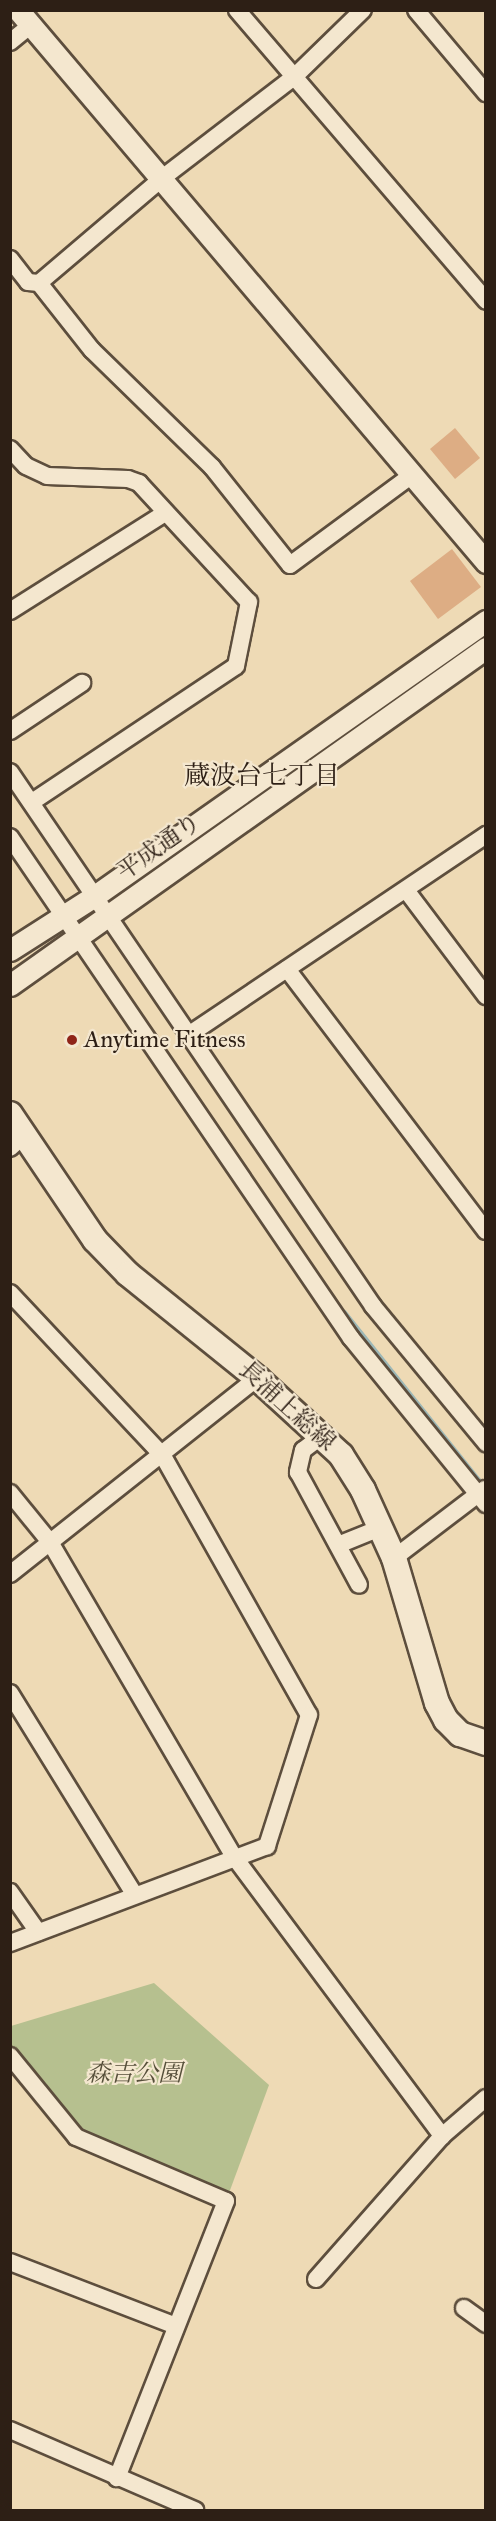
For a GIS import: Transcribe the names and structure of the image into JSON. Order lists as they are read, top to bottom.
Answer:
{
  "streets": {
    "main road": ["長浦上総線"],
    "street": ["平成通り"]
  },
  "districts": ["蔵波台七丁目"],
  "parks": ["森吉公園"],
  "places": ["Anytime Fitness"]
}
